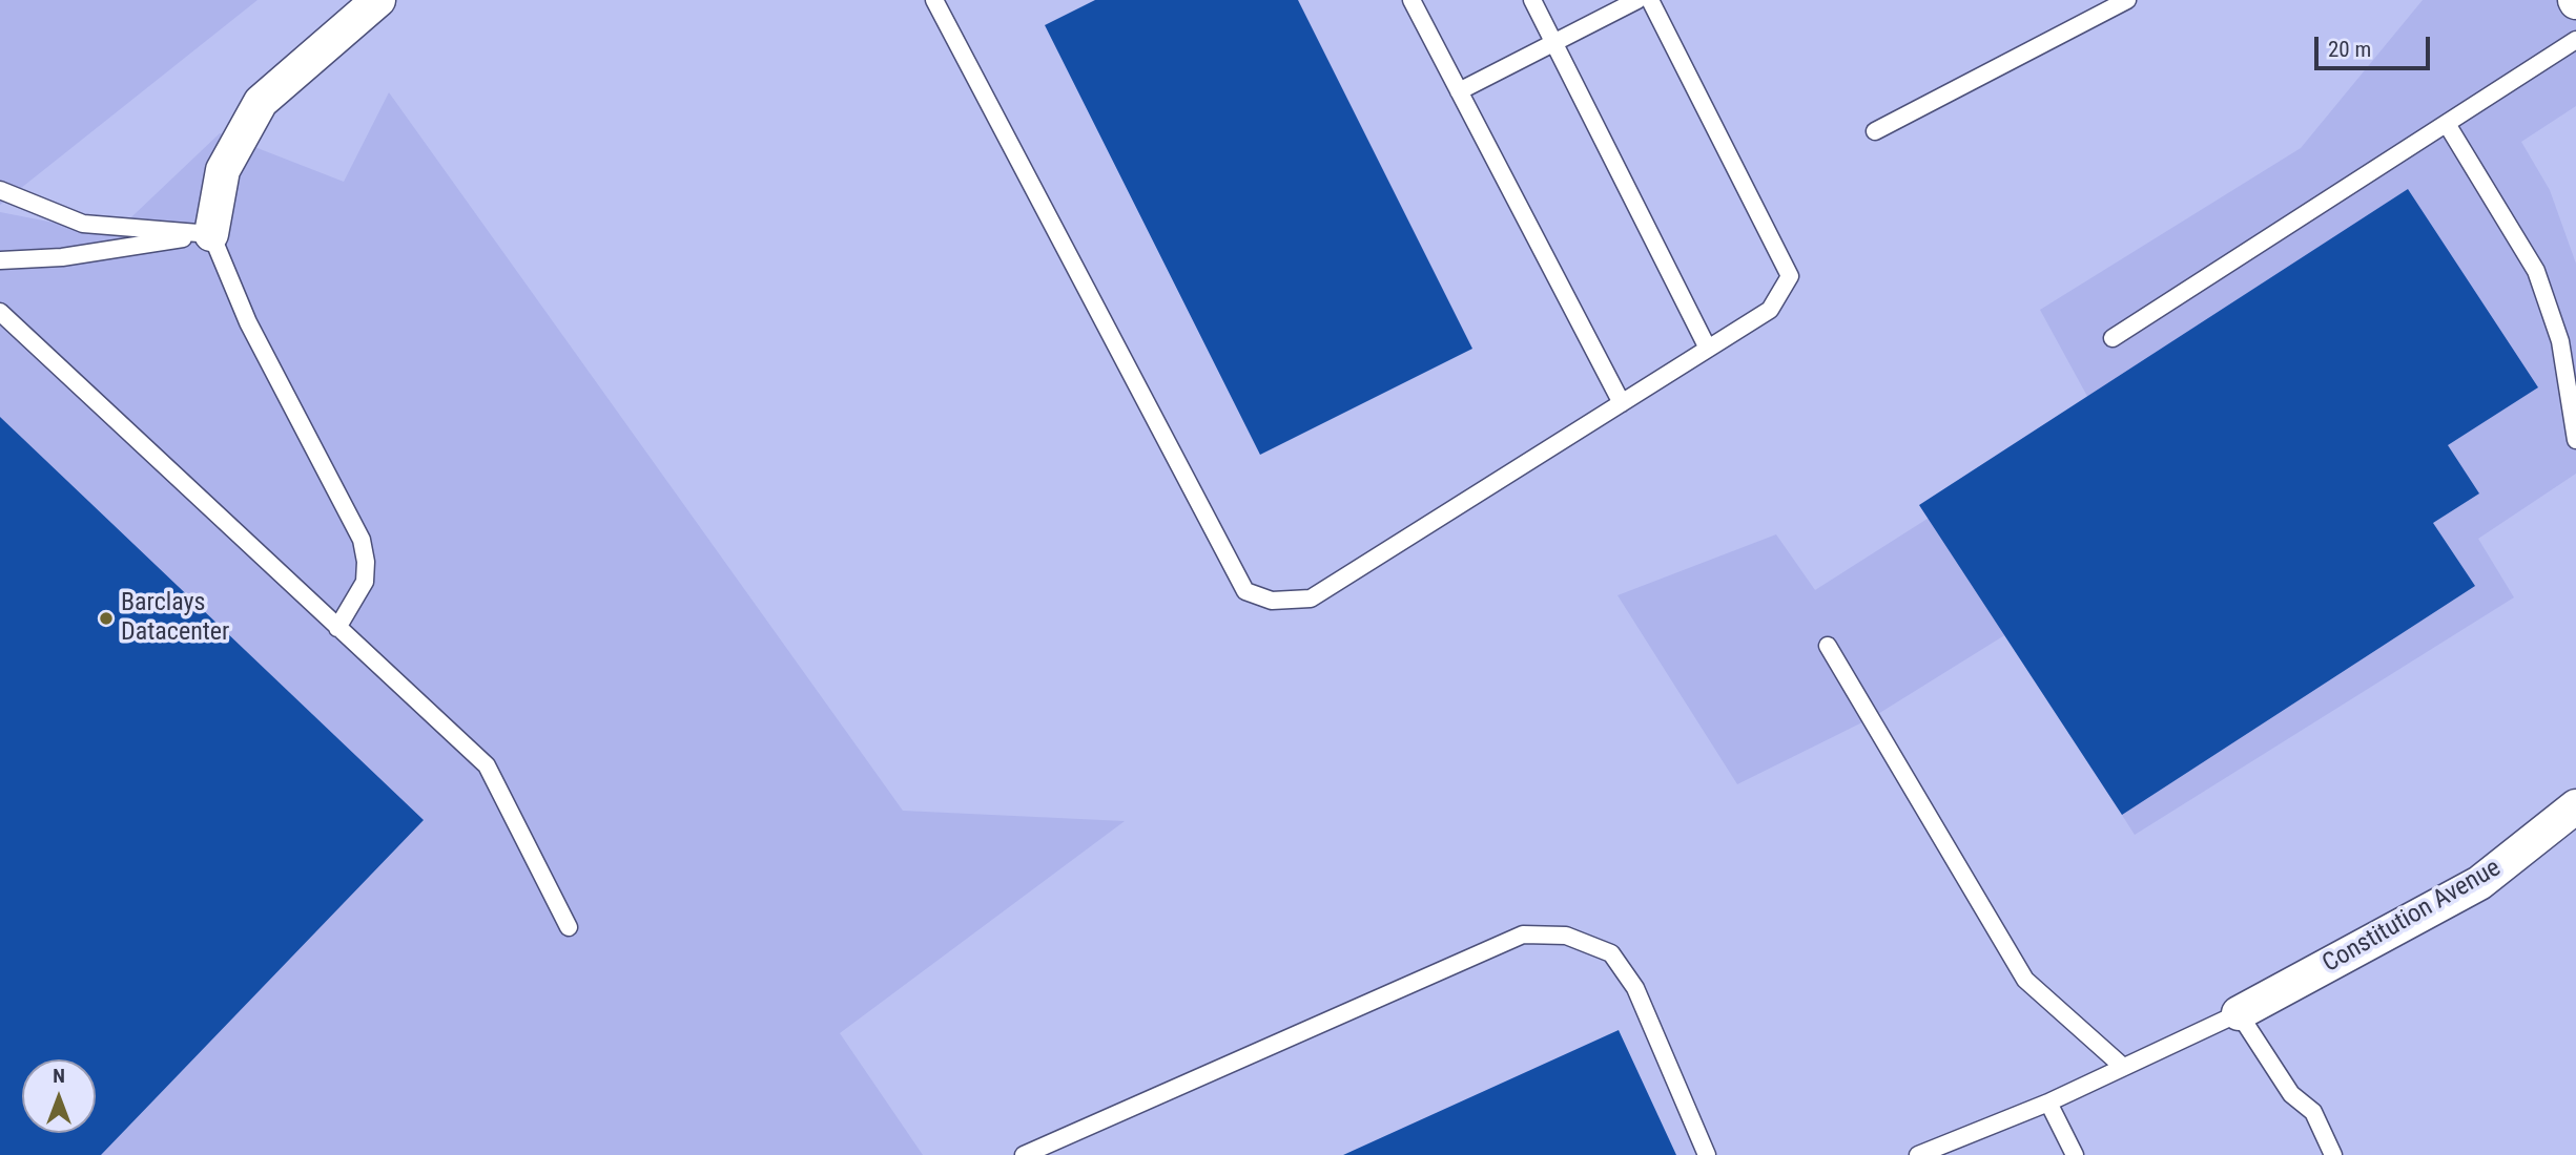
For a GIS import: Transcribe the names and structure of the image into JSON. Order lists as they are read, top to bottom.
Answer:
{
  "streets": {
    "street": ["Constitution Avenue"]
  },
  "places": ["Barclays Datacenter"],
  "scale_bar": "20 m",
  "north": "top"
}
